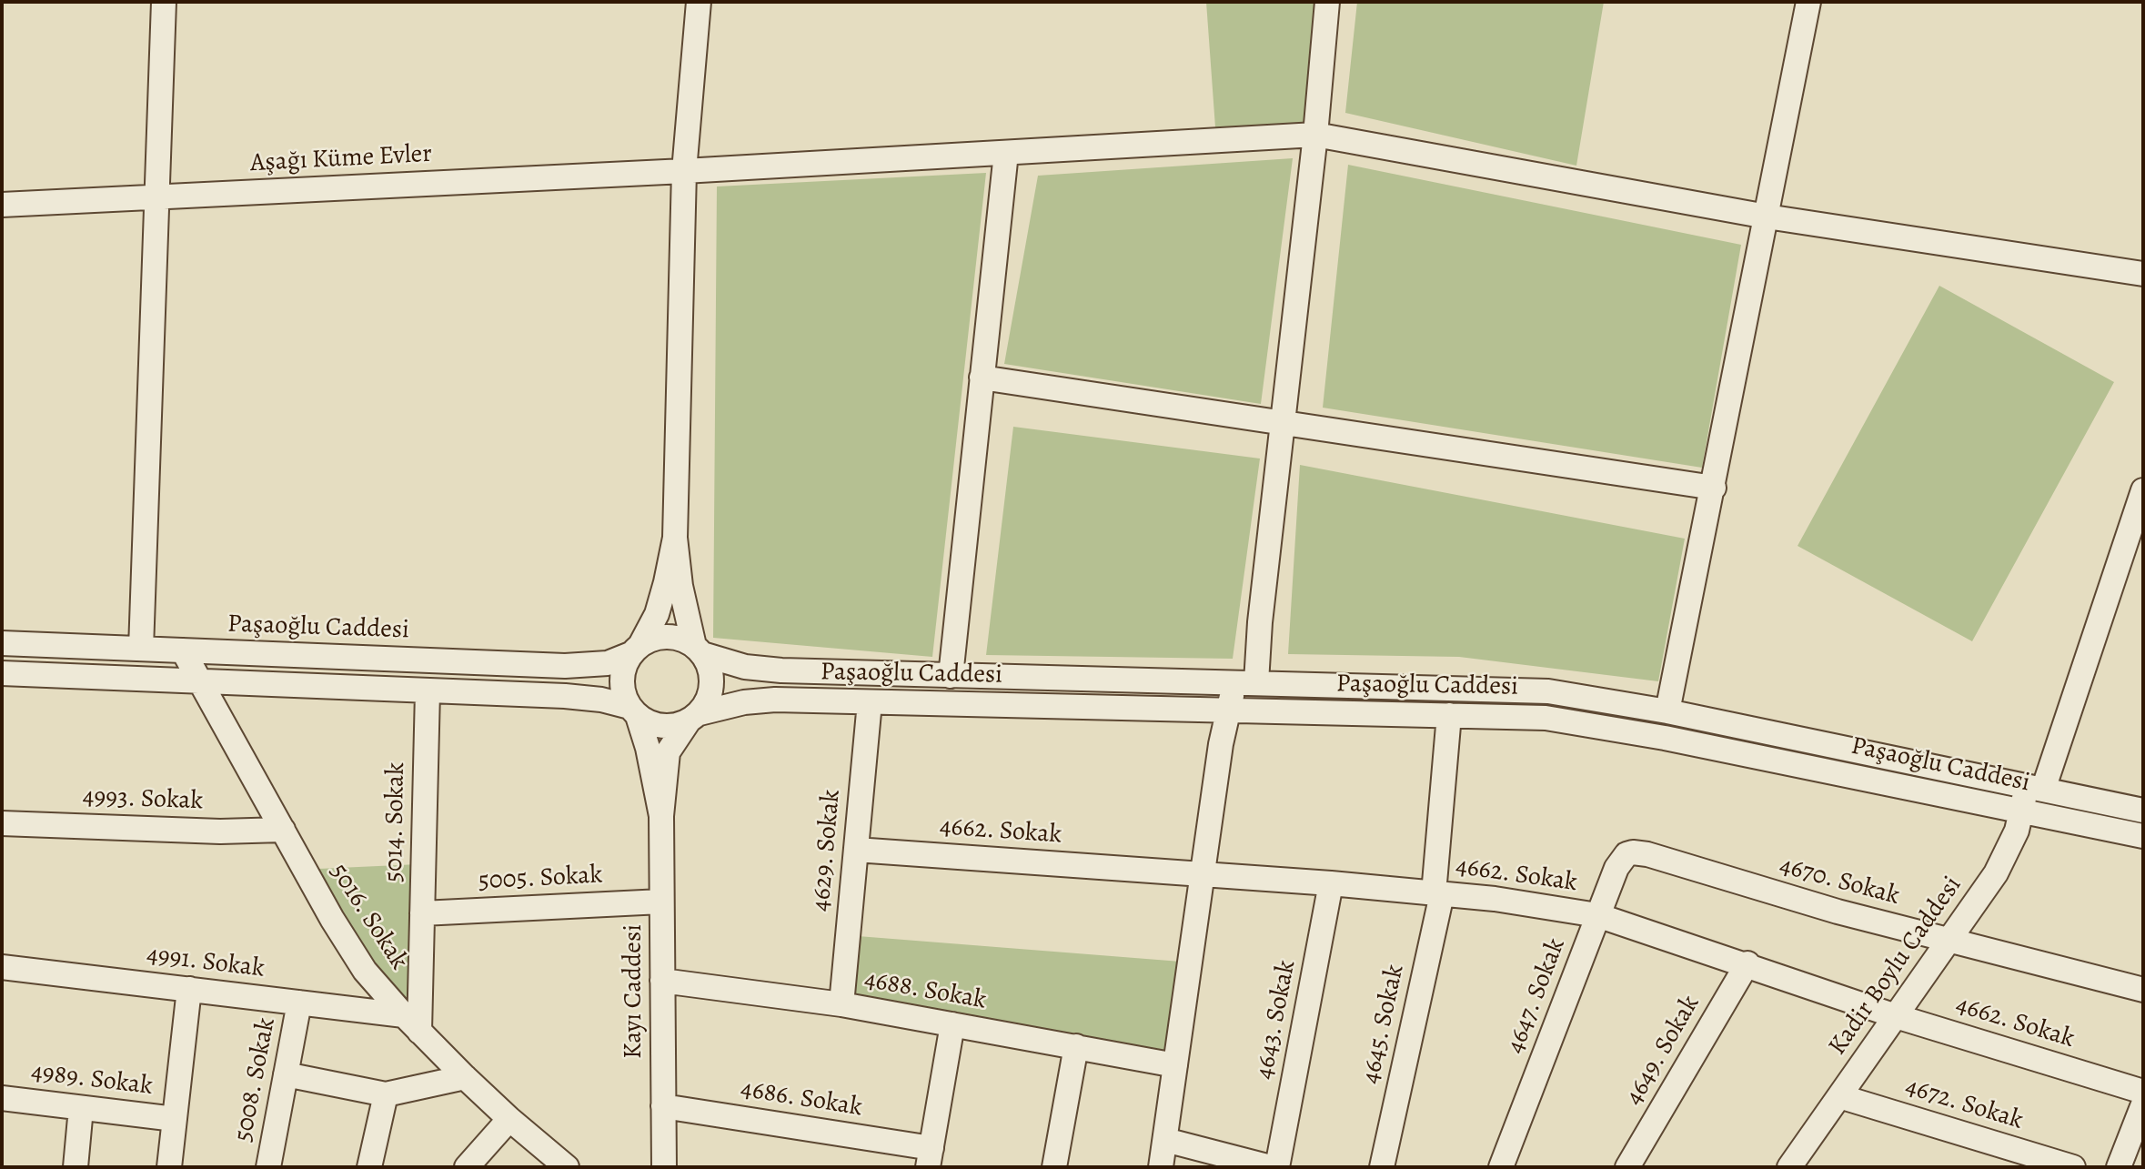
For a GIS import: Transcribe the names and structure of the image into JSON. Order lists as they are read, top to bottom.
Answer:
{
  "streets": {
    "street": [
      "Aşağı Küme Evler",
      "Paşaoğlu Caddesi",
      "4993. Sokak",
      "5014. Sokak",
      "4662. Sokak",
      "4629. Sokak",
      "5005. Sokak",
      "4670. Sokak",
      "5016. Sokak",
      "4991. Sokak",
      "Kadir Boylu Caddesi",
      "4688. Sokak",
      "Kayı Caddesi",
      "4647. Sokak",
      "4643. Sokak",
      "4645. Sokak",
      "4649. Sokak",
      "4989. Sokak",
      "5008. Sokak",
      "4686. Sokak",
      "4672. Sokak"
    ]
  },
  "crossings": [
    ["Paşaoğlu Caddesi", "4629. Sokak"],
    ["Paşaoğlu Caddesi", "5016. Sokak"],
    ["Paşaoğlu Caddesi", "Kadir Boylu Caddesi"],
    ["Paşaoğlu Caddesi", "Kayı Caddesi"],
    ["Paşaoğlu Caddesi", "4645. Sokak"],
    ["4993. Sokak", "5016. Sokak"],
    ["5014. Sokak", "5005. Sokak"],
    ["5014. Sokak", "5016. Sokak"],
    ["5014. Sokak", "4991. Sokak"],
    ["4662. Sokak", "4629. Sokak"],
    ["4662. Sokak", "Kadir Boylu Caddesi"],
    ["4662. Sokak", "4647. Sokak"],
    ["4662. Sokak", "4643. Sokak"],
    ["4662. Sokak", "4645. Sokak"],
    ["4662. Sokak", "4649. Sokak"],
    ["4629. Sokak", "4688. Sokak"],
    ["5005. Sokak", "Kayı Caddesi"],
    ["4670. Sokak", "Kadir Boylu Caddesi"],
    ["4670. Sokak", "4647. Sokak"],
    ["5016. Sokak", "4991. Sokak"],
    ["4991. Sokak", "5008. Sokak"],
    ["Kadir Boylu Caddesi", "4672. Sokak"],
    ["4688. Sokak", "Kayı Caddesi"],
    ["Kayı Caddesi", "4686. Sokak"]
  ]
}
